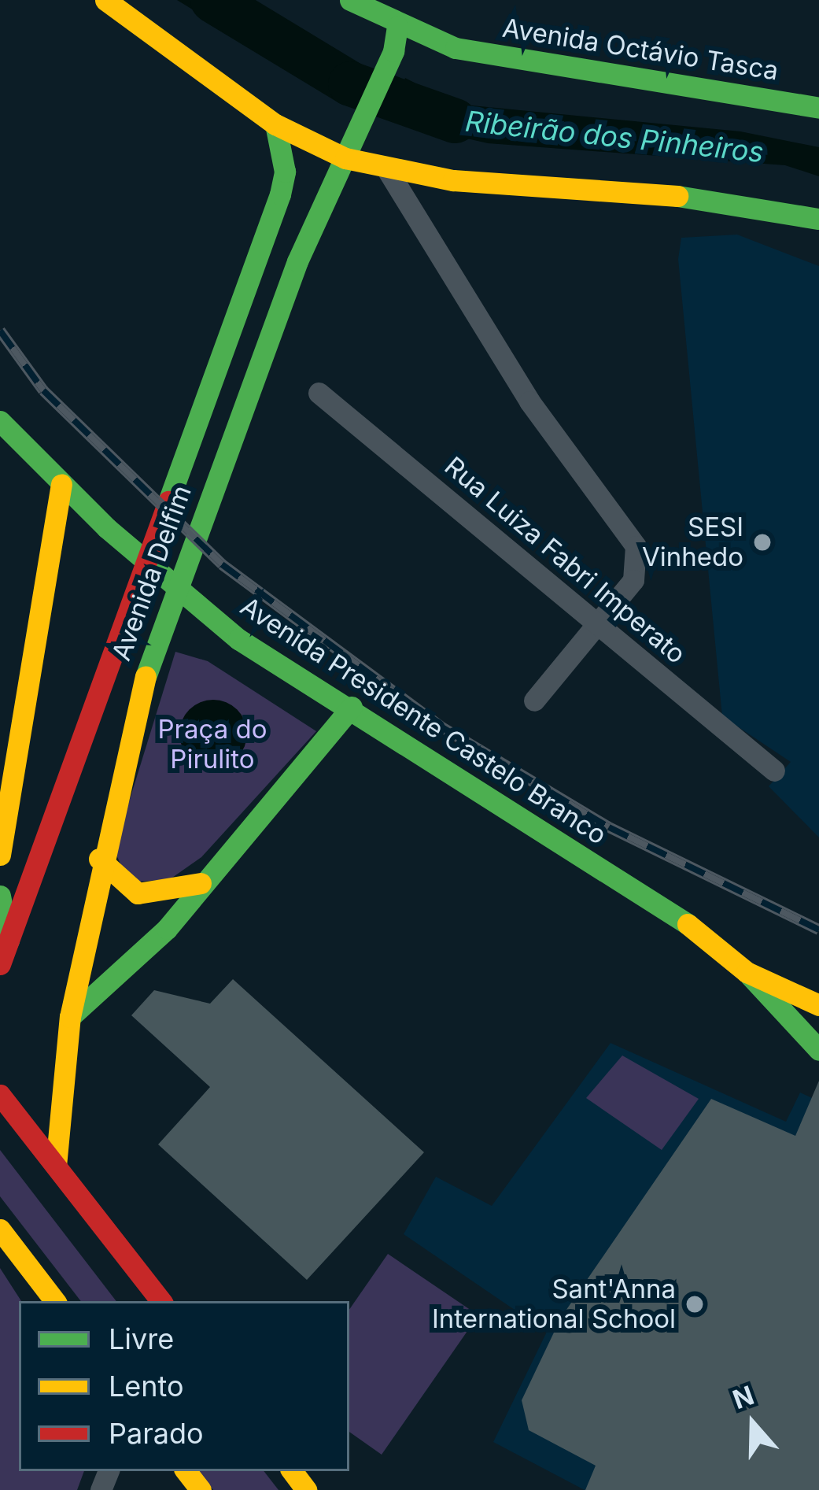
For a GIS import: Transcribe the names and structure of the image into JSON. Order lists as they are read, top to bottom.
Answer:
{
  "streets": {
    "street": [
      "Avenida Octávio Tasca",
      "Rua Luiza Fabri Imperato",
      "Avenida Delfim",
      "Avenida Presidente Castelo Branco"
    ]
  },
  "crossings": [
    ["Avenida Octávio Tasca", "Avenida Delfim"]
  ],
  "water": ["Ribeirão dos Pinheiros"],
  "parks": ["Praça do Pirulito"],
  "places": ["SESI Vinhedo", "Sant'Anna International School"],
  "legend": ["Livre", "Lento", "Parado"],
  "north": "top"
}
